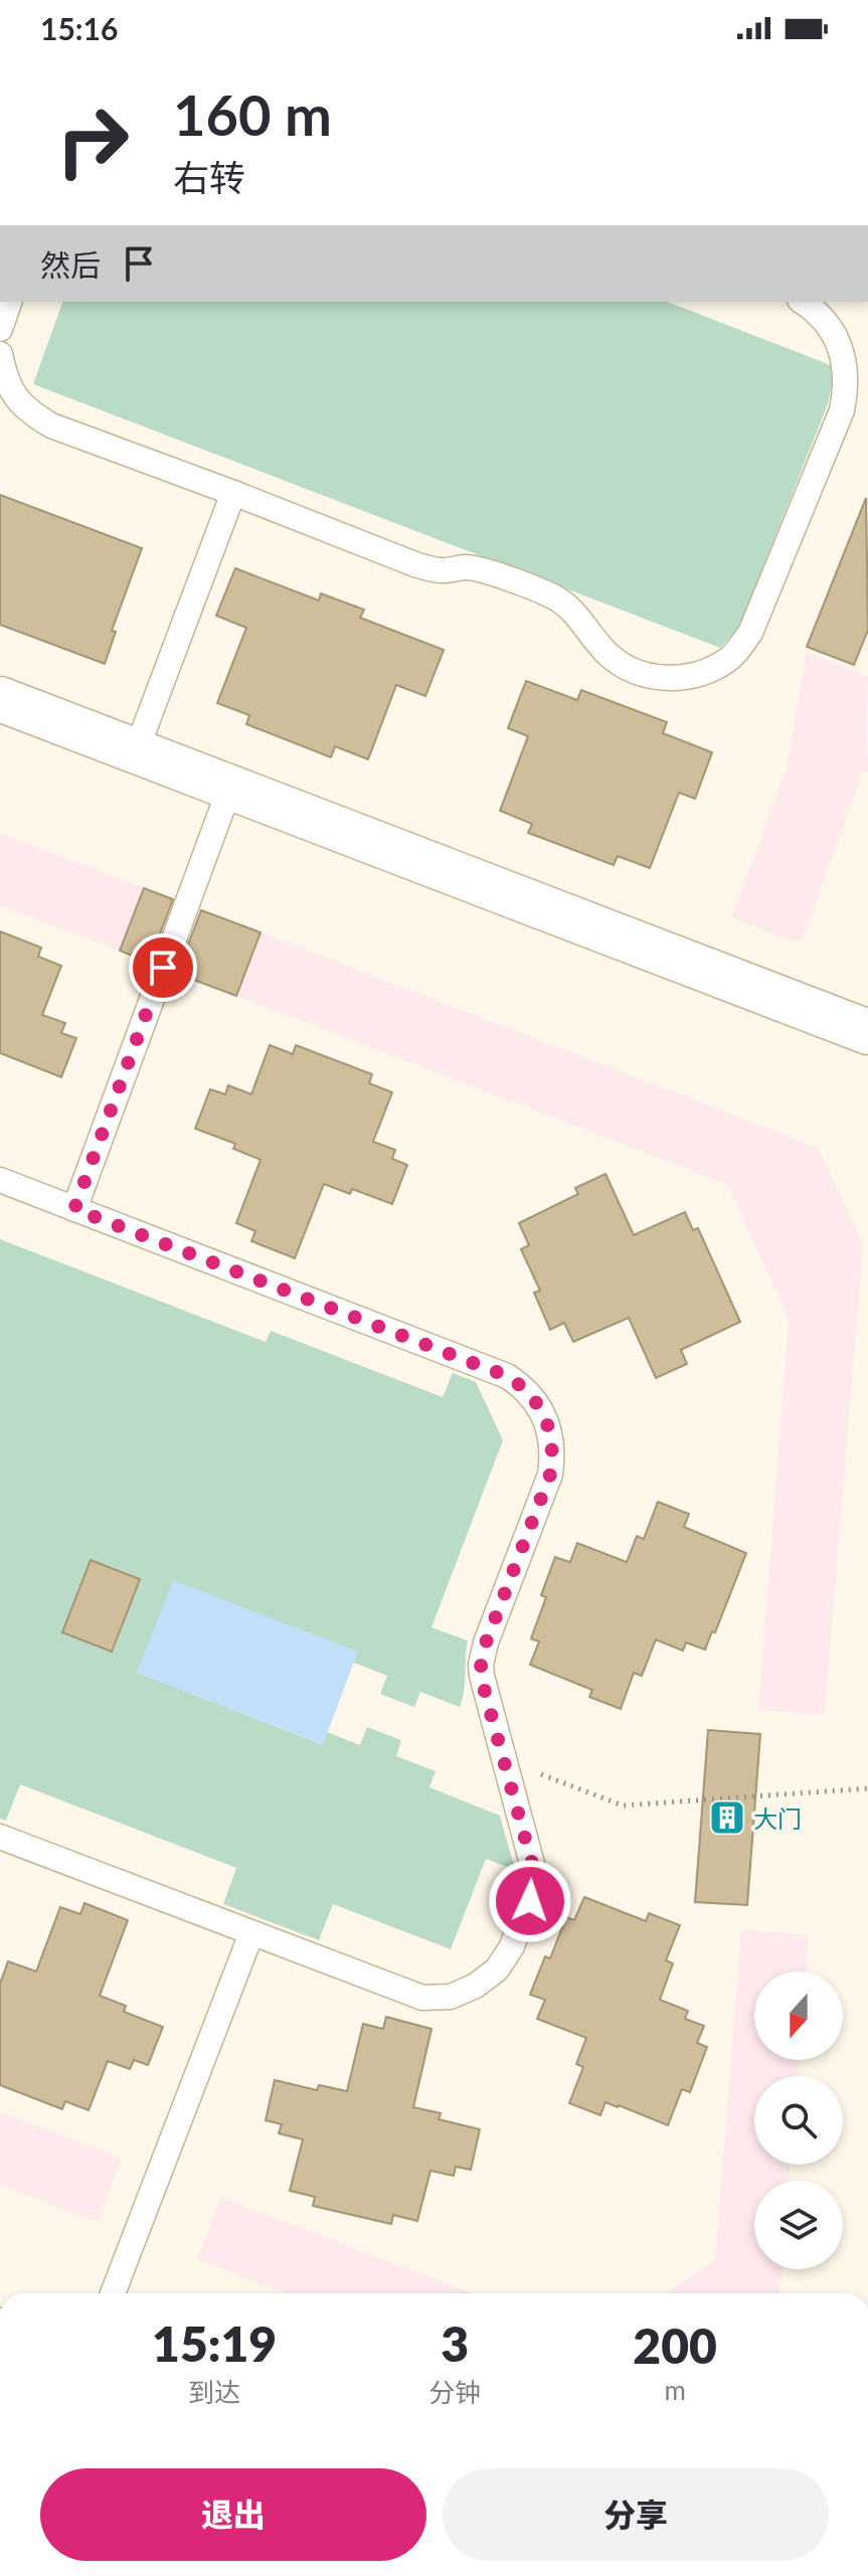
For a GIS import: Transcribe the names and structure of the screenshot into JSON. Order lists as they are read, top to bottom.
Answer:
{
  "places": {
    "building": ["大门"]
  },
  "north": "bottom",
  "page": {
    "status": "15:16",
    "turn": ["160 m", "右转"],
    "then": "然后",
    "eta": [
      "15:19",
      "到达",
      "3",
      "分钟",
      "200",
      "m"
    ],
    "buttons": ["退出", "分享"]
  }
}
